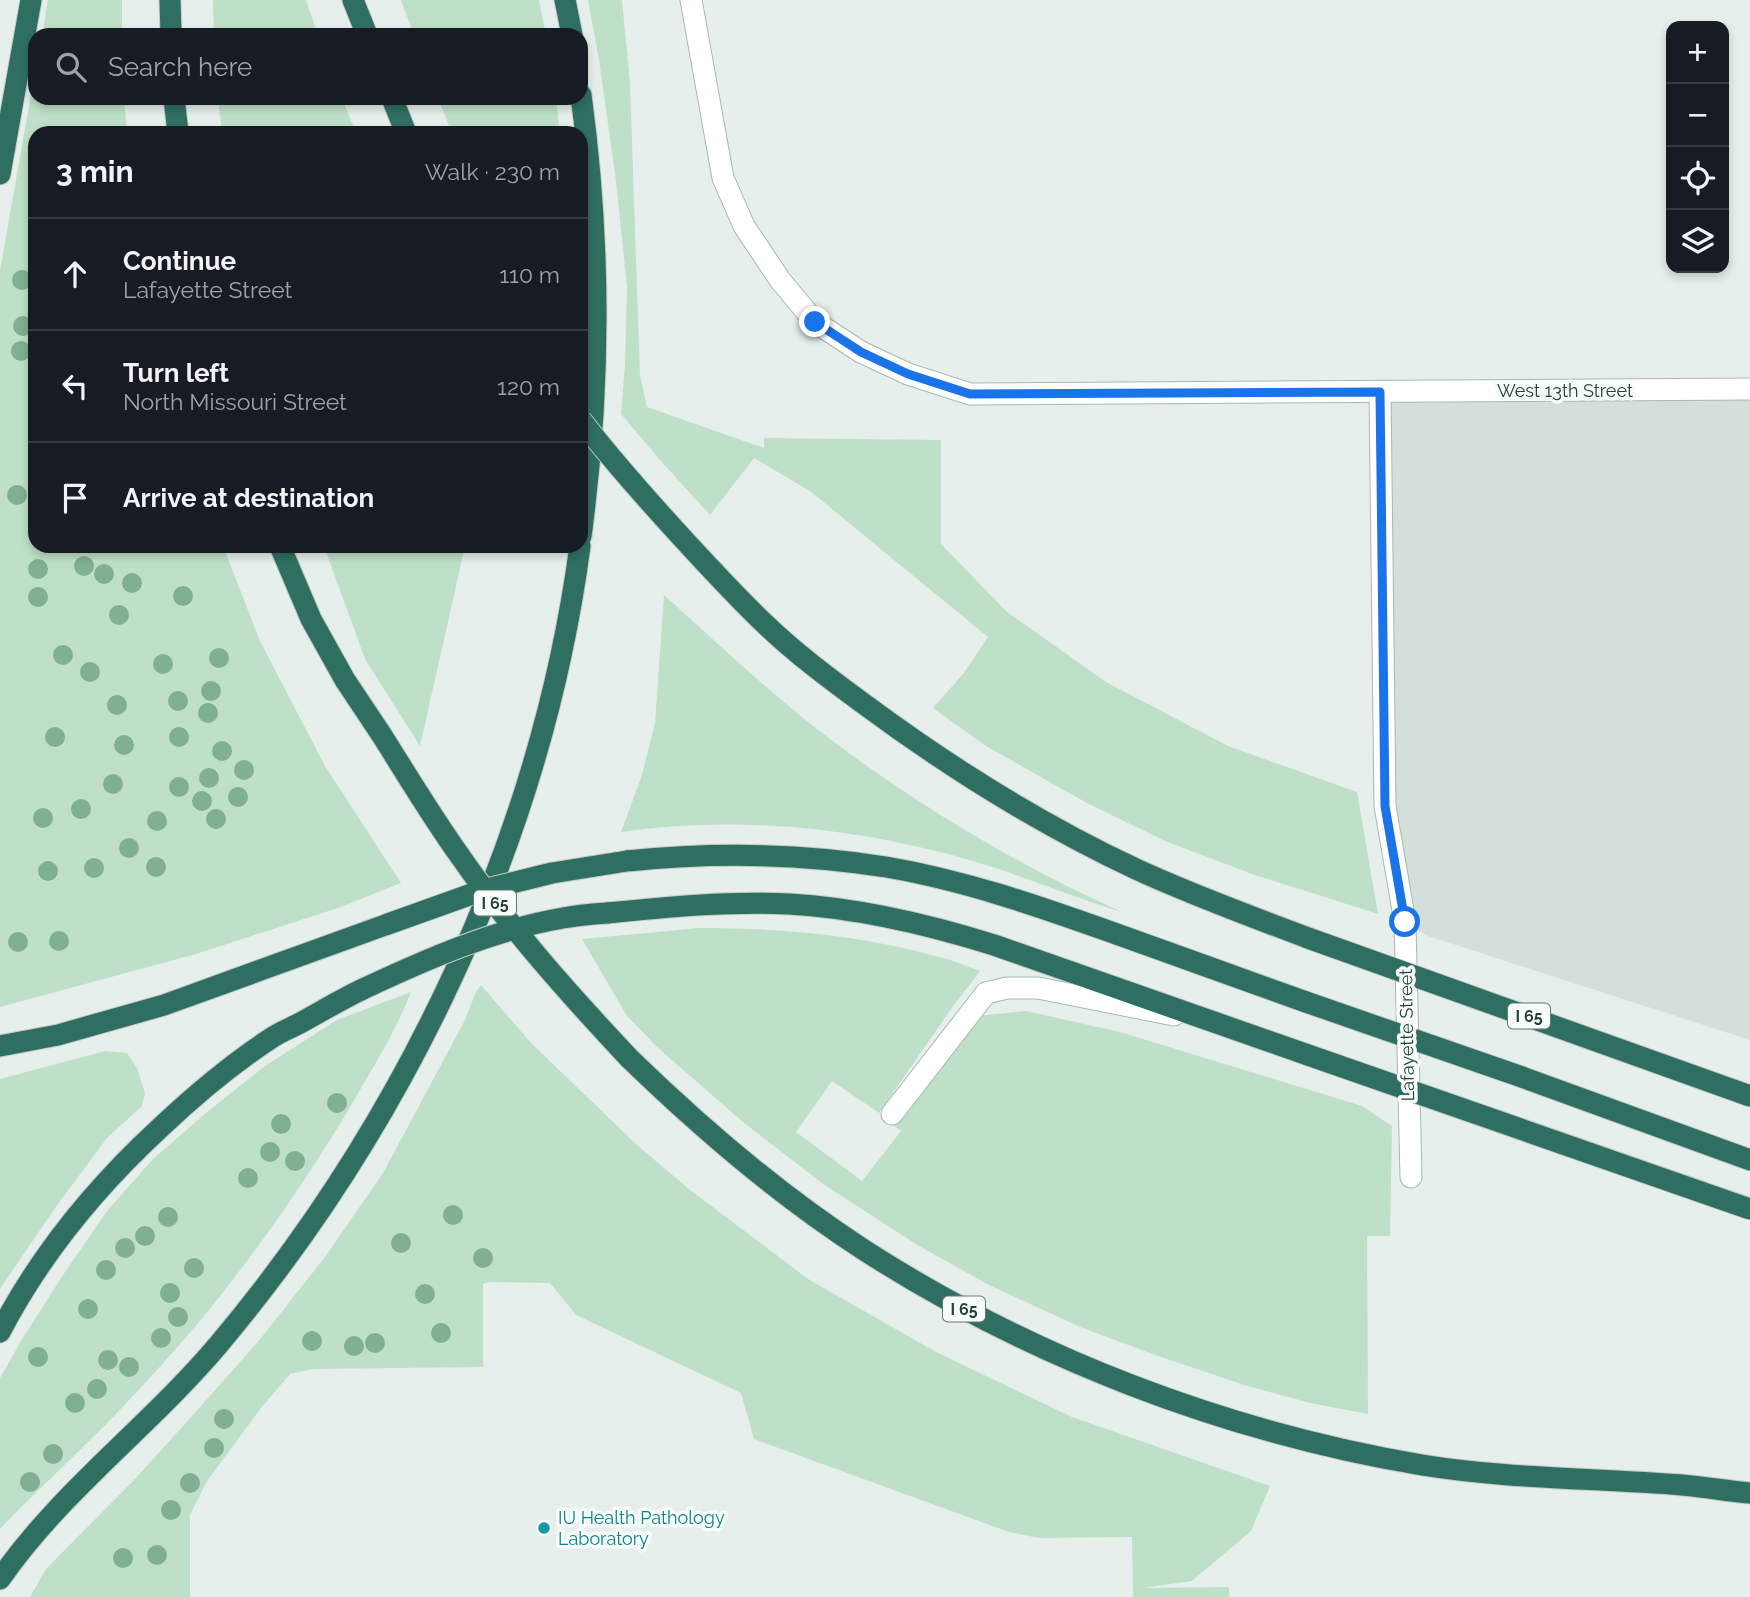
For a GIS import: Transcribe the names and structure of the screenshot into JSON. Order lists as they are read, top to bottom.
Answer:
{
  "streets": {
    "highway": ["I 65"],
    "street": ["West 13th Street", "Lafayette Street"]
  },
  "crossings": [
    ["West 13th Street", "Lafayette Street"]
  ],
  "places": ["IU Health Pathology Laboratory"],
  "page": {
    "map_buttons": ["+", "−"],
    "search": "Search here",
    "heading": ["3 min", "Walk · 230 m"],
    "list": [
      ["Continue", "Lafayette Street", "110 m"],
      ["Turn left", "North Missouri Street", "120 m"],
      "Arrive at destination"
    ]
  }
}
